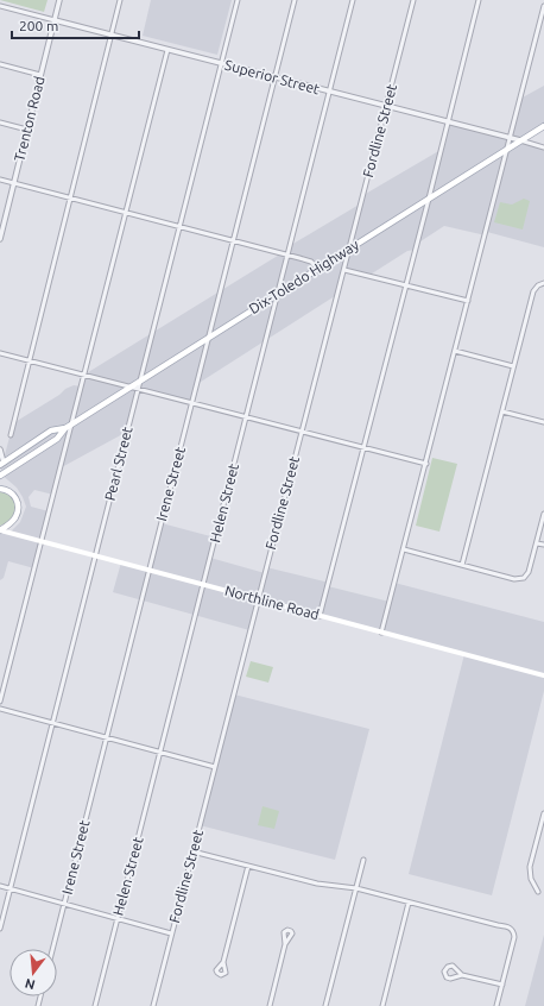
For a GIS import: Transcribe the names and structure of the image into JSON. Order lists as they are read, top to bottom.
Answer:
{
  "streets": {
    "main road": ["Dix-Toledo Highway", "Northline Road"],
    "street": [
      "Superior Street",
      "Trenton Road",
      "Fordline Street",
      "Pearl Street",
      "Irene Street",
      "Helen Street"
    ]
  },
  "crossings": [
    ["Superior Street", "Trenton Road"],
    ["Superior Street", "Fordline Street"],
    ["Superior Street", "Dix-Toledo Highway"],
    ["Superior Street", "Pearl Street"],
    ["Superior Street", "Irene Street"],
    ["Superior Street", "Helen Street"],
    ["Fordline Street", "Dix-Toledo Highway"],
    ["Fordline Street", "Northline Road"],
    ["Dix-Toledo Highway", "Pearl Street"],
    ["Dix-Toledo Highway", "Irene Street"],
    ["Dix-Toledo Highway", "Helen Street"],
    ["Pearl Street", "Northline Road"],
    ["Irene Street", "Northline Road"],
    ["Helen Street", "Northline Road"]
  ],
  "scale_bar": "200 m",
  "north": "bottom"
}
